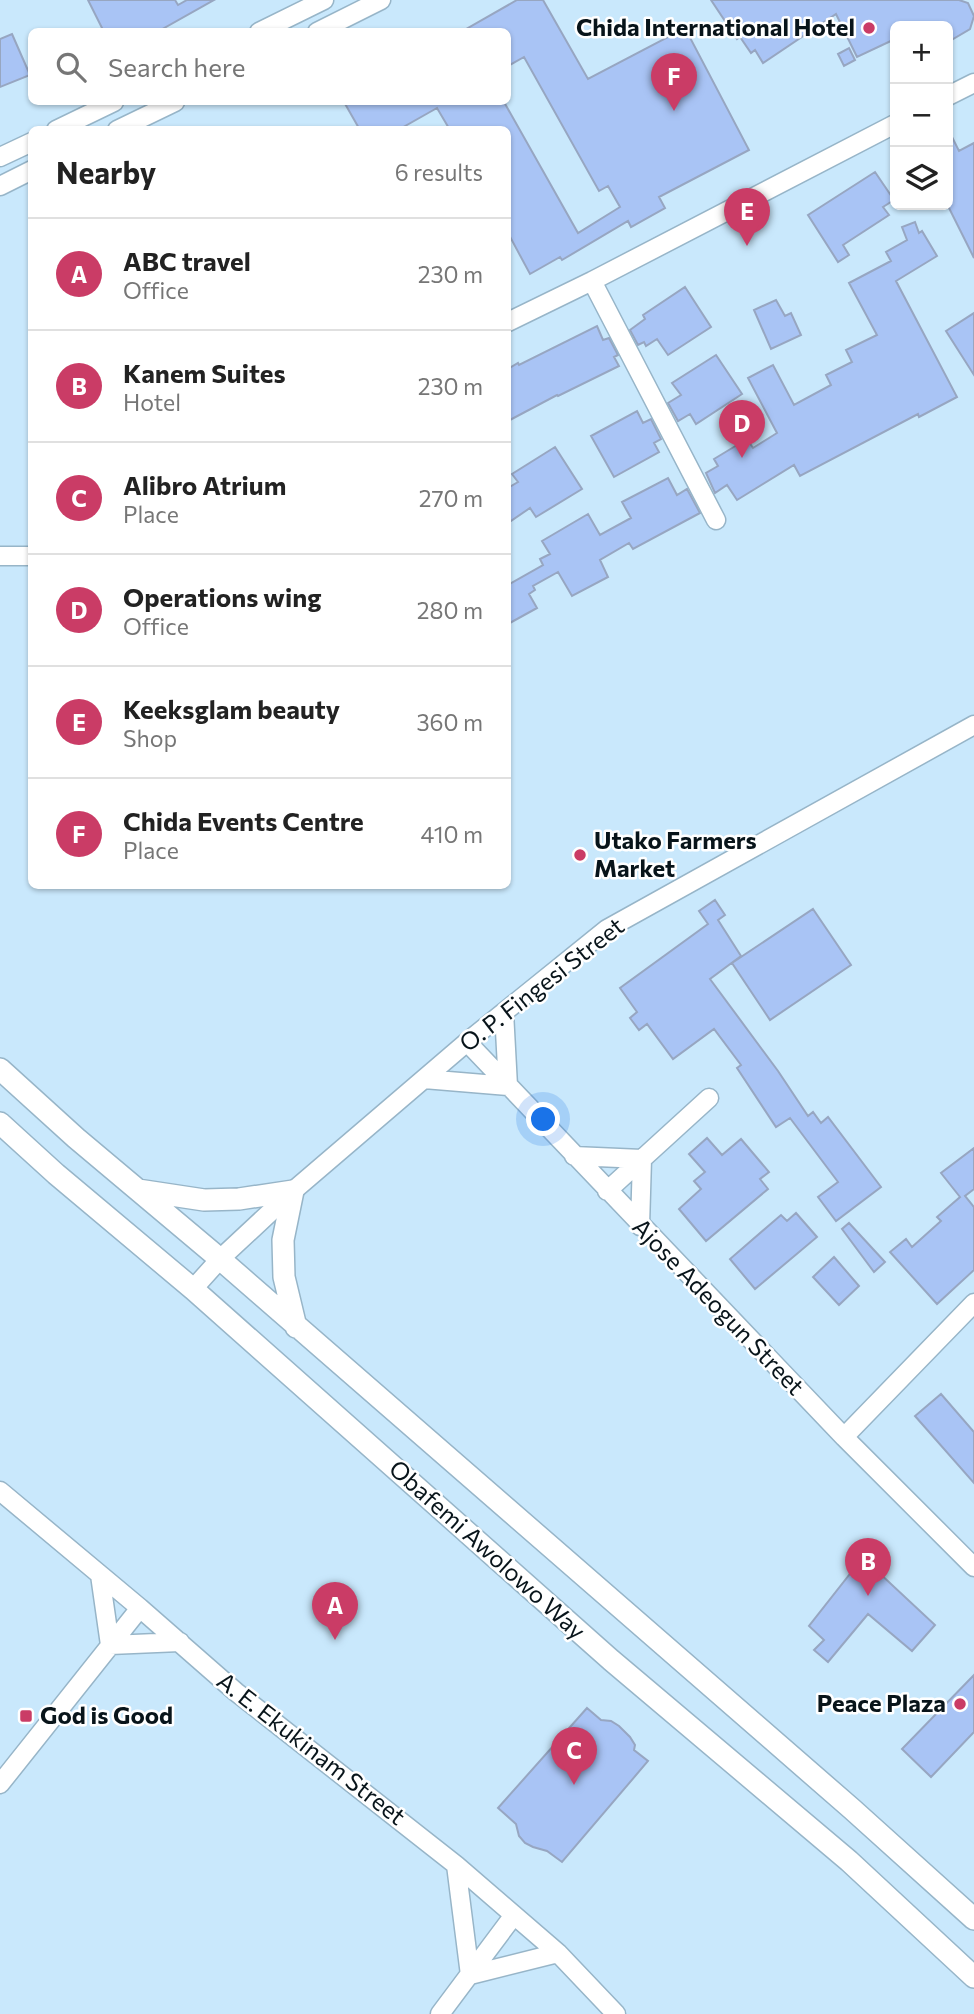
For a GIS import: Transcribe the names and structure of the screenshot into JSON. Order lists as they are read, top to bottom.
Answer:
{
  "streets": {
    "main road": ["Obafemi Awolowo Way"],
    "street": ["O. P. Fingesi Street", "Ajose Adeogun Street", "A. E. Ekukinam Street"]
  },
  "crossings": [
    ["O. P. Fingesi Street", "Ajose Adeogun Street"],
    ["O. P. Fingesi Street", "Obafemi Awolowo Way"]
  ],
  "places": {
    "other": ["Chida International Hotel", "Utako Farmers Market", "Peace Plaza"],
    "transit": ["God is Good"]
  },
  "page": {
    "map_buttons": ["+", "−"],
    "search": "Search here",
    "pins": [
      "F",
      "E",
      "D",
      "B",
      "A",
      "C"
    ],
    "heading": ["Nearby", "6 results"],
    "list": [
      {
        "mark": "A",
        "name": "ABC travel",
        "note": "Office",
        "value": "230 m"
      },
      {
        "mark": "B",
        "name": "Kanem Suites",
        "note": "Hotel",
        "value": "230 m"
      },
      {
        "mark": "C",
        "name": "Alibro Atrium",
        "note": "Place",
        "value": "270 m"
      },
      {
        "mark": "D",
        "name": "Operations wing",
        "note": "Office",
        "value": "280 m"
      },
      {
        "mark": "E",
        "name": "Keeksglam beauty",
        "note": "Shop",
        "value": "360 m"
      },
      {
        "mark": "F",
        "name": "Chida Events Centre",
        "note": "Place",
        "value": "410 m"
      }
    ]
  }
}
